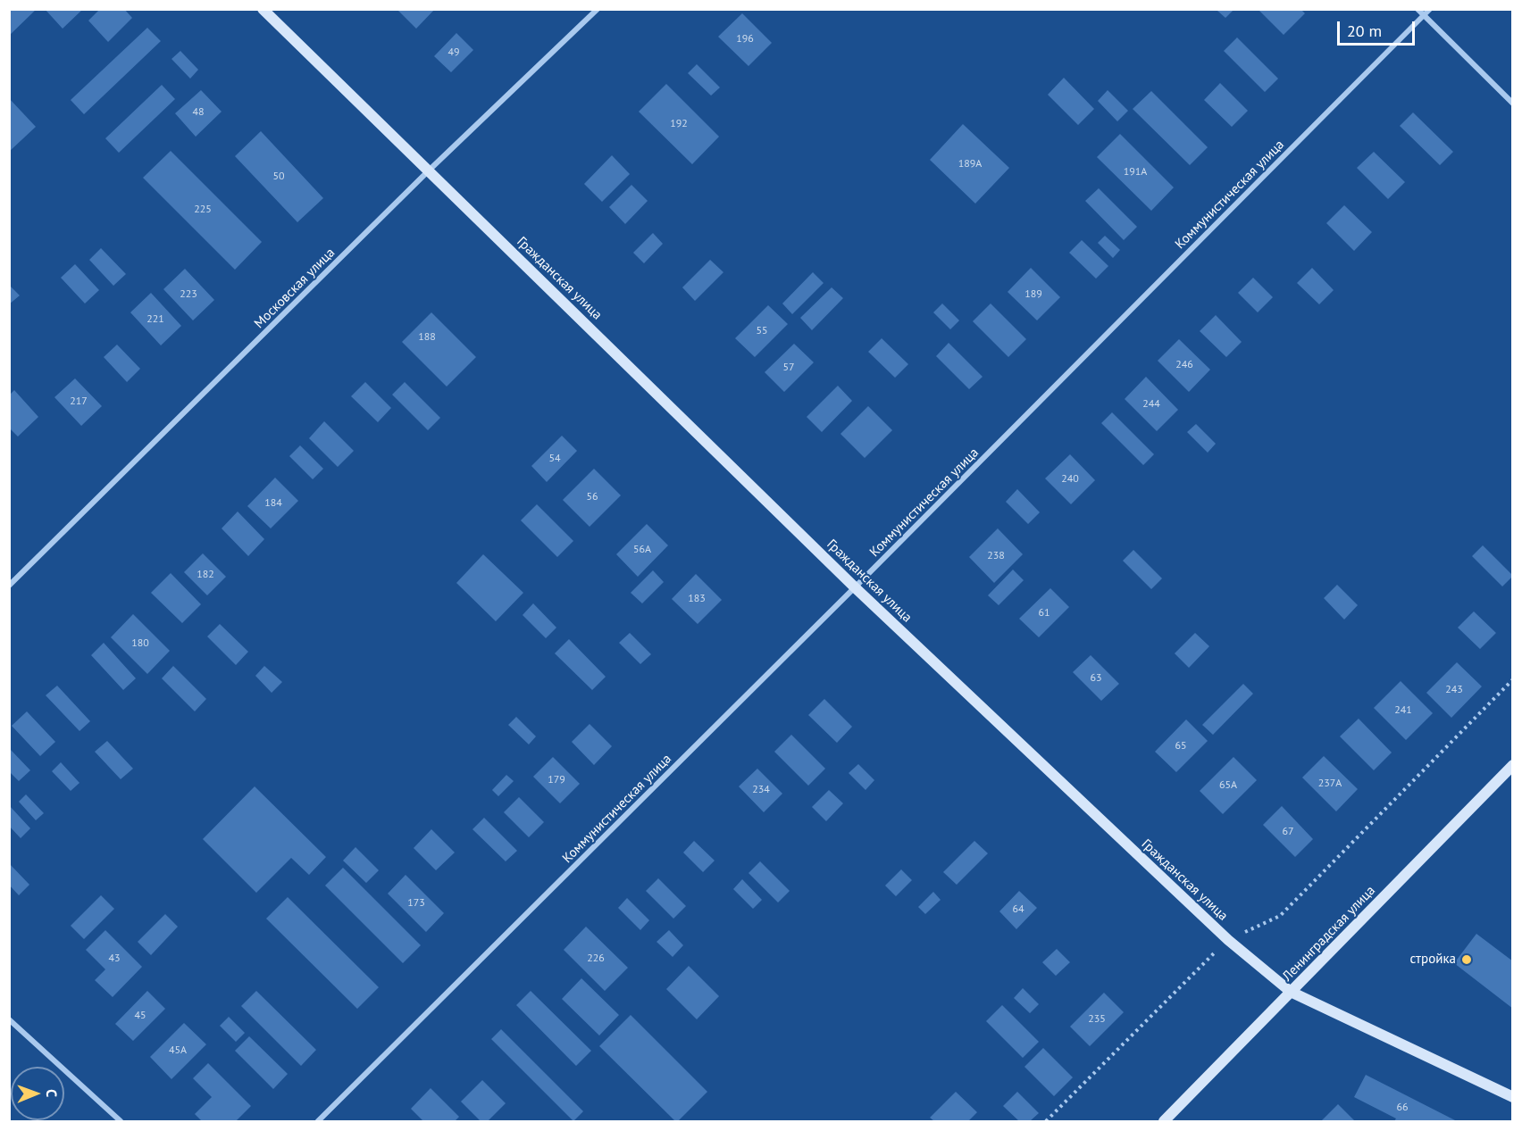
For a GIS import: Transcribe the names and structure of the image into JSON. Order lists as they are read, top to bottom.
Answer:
{
  "streets": {
    "main road": ["Гражданская улица", "Ленинградская улица"],
    "street": ["Коммунистическая улица", "Московская улица"]
  },
  "crossings": [
    ["Коммунистическая улица", "Гражданская улица"],
    ["Гражданская улица", "Московская улица"],
    ["Гражданская улица", "Ленинградская улица"]
  ],
  "places": ["стройка"],
  "house_numbers": [
    "196",
    "49",
    "48",
    "192",
    "189А",
    "191А",
    "50",
    "225",
    "223",
    "189",
    "221",
    "55",
    "188",
    "246",
    "57",
    "217",
    "244",
    "54",
    "240",
    "56",
    "184",
    "56А",
    "238",
    "182",
    "183",
    "61",
    "180",
    "63",
    "243",
    "241",
    "65",
    "179",
    "237А",
    "65А",
    "234",
    "67",
    "173",
    "64",
    "43",
    "226",
    "45",
    "235",
    "45А",
    "66"
  ],
  "scale_bar": "20 m",
  "north": "right"
}
